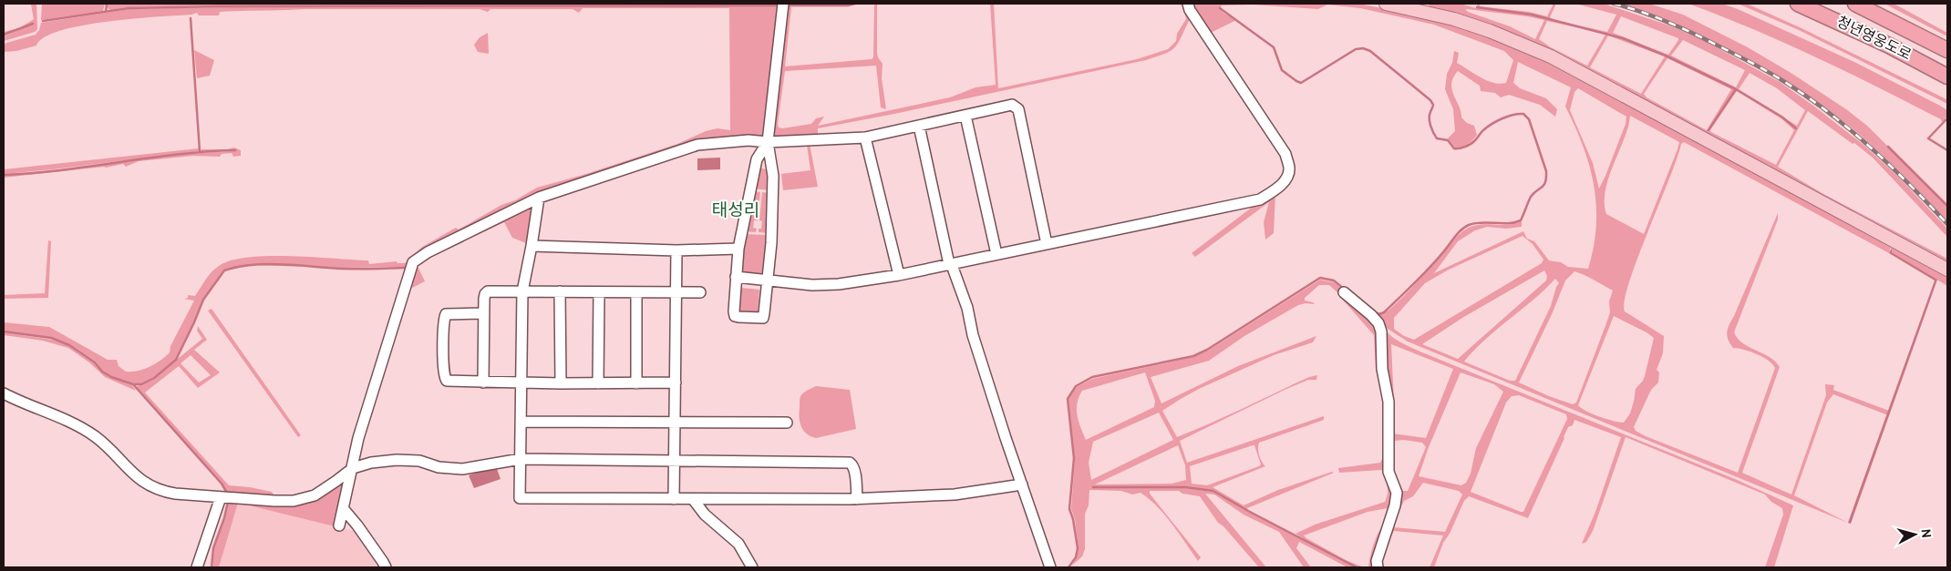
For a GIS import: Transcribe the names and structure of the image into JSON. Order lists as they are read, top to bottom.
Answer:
{
  "streets": {
    "highway": ["청년영웅도로"]
  },
  "districts": ["태성리"],
  "north": "right"
}
